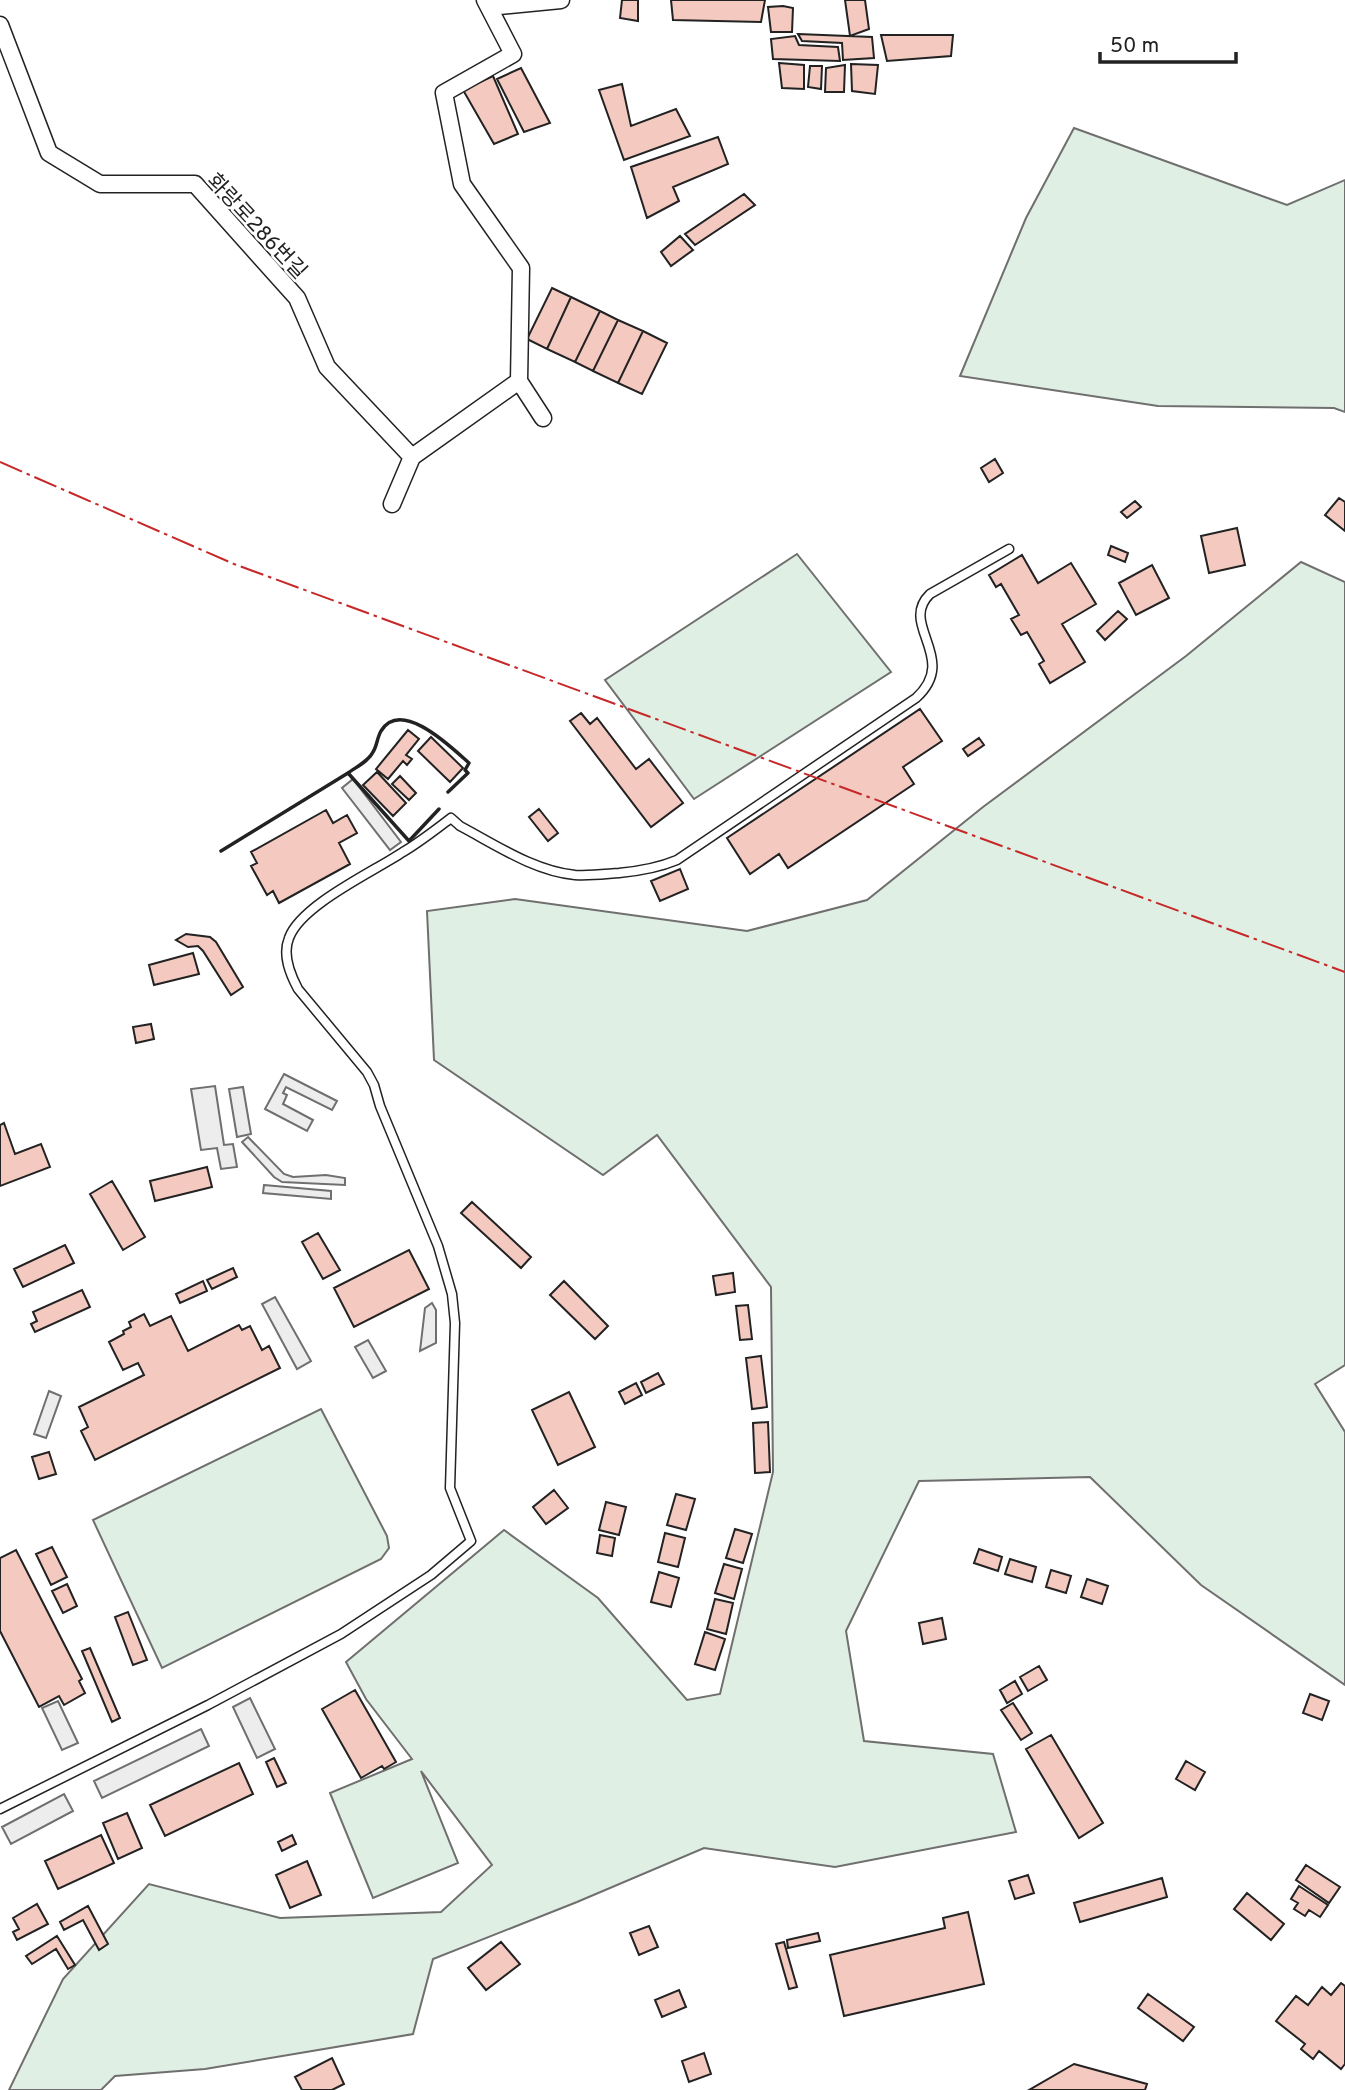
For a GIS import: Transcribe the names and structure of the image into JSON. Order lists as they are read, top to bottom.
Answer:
{
  "streets": {
    "street": ["화랑로286번길"]
  },
  "scale_bar": "50 m"
}
